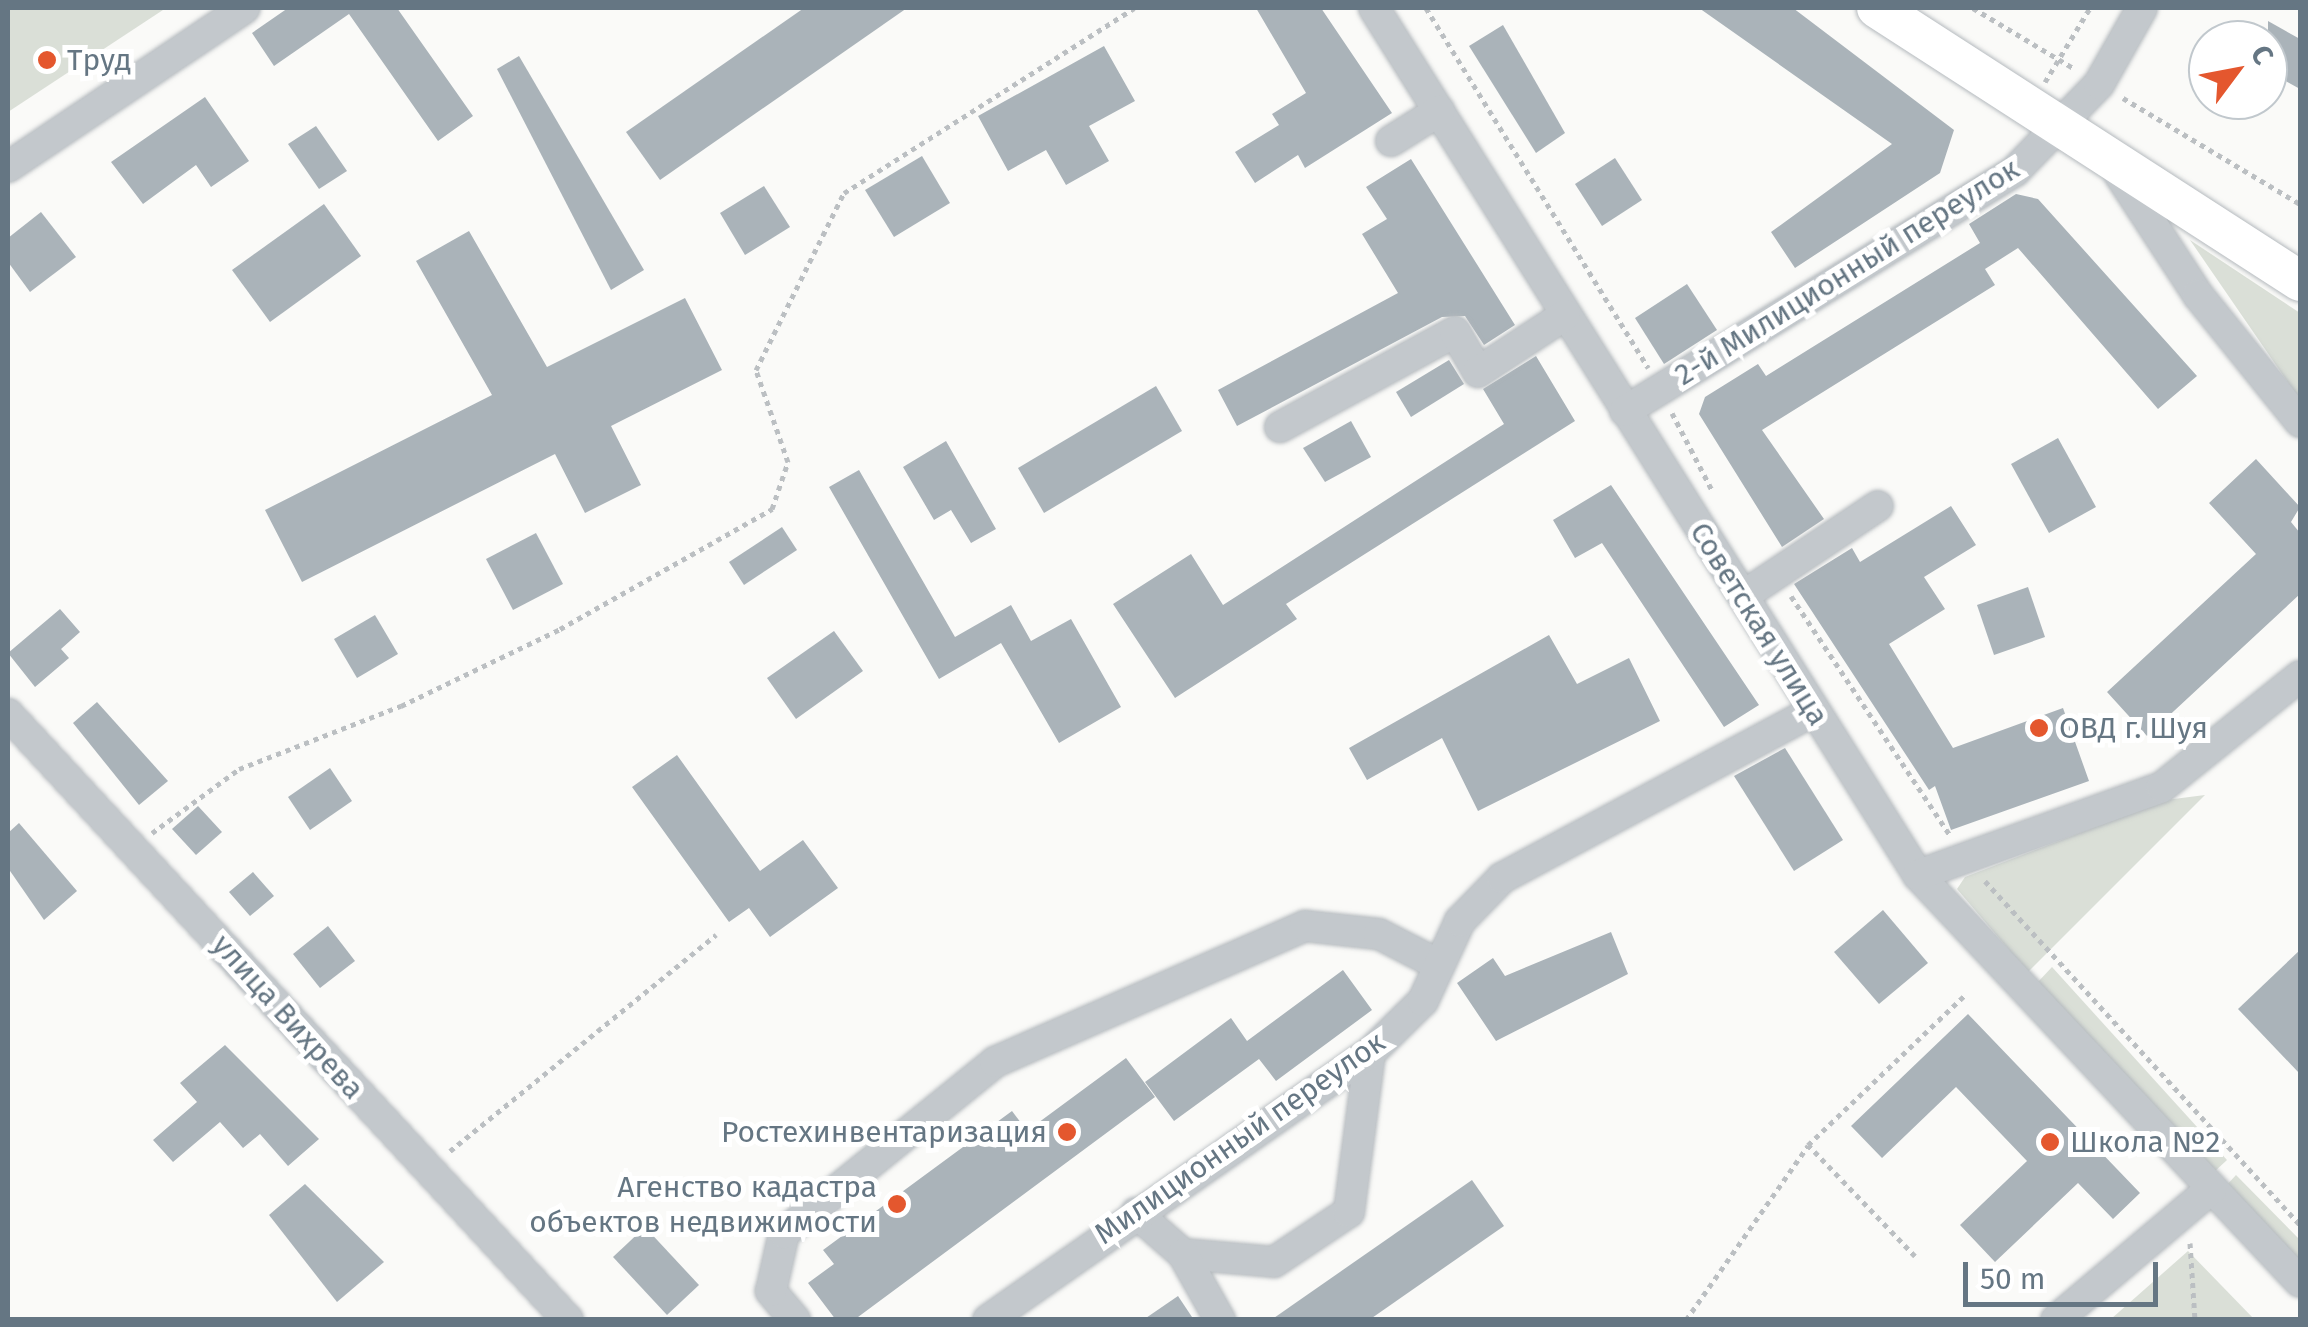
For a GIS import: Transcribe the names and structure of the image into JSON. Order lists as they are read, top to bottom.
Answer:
{
  "streets": {
    "street": [
      "2-й Милиционный переулок",
      "Советская улица",
      "улица Вихрева",
      "Милиционный переулок"
    ]
  },
  "crossings": [
    ["2-й Милиционный переулок", "Советская улица"],
    ["Советская улица", "Милиционный переулок"]
  ],
  "places": [
    "Труд",
    "ОВД г. Шуя",
    "Ростехинвентаризация",
    "Школа №2",
    "Агенство кадастра объектов недвижимости"
  ],
  "scale_bar": "50 m",
  "north": "top right"
}
